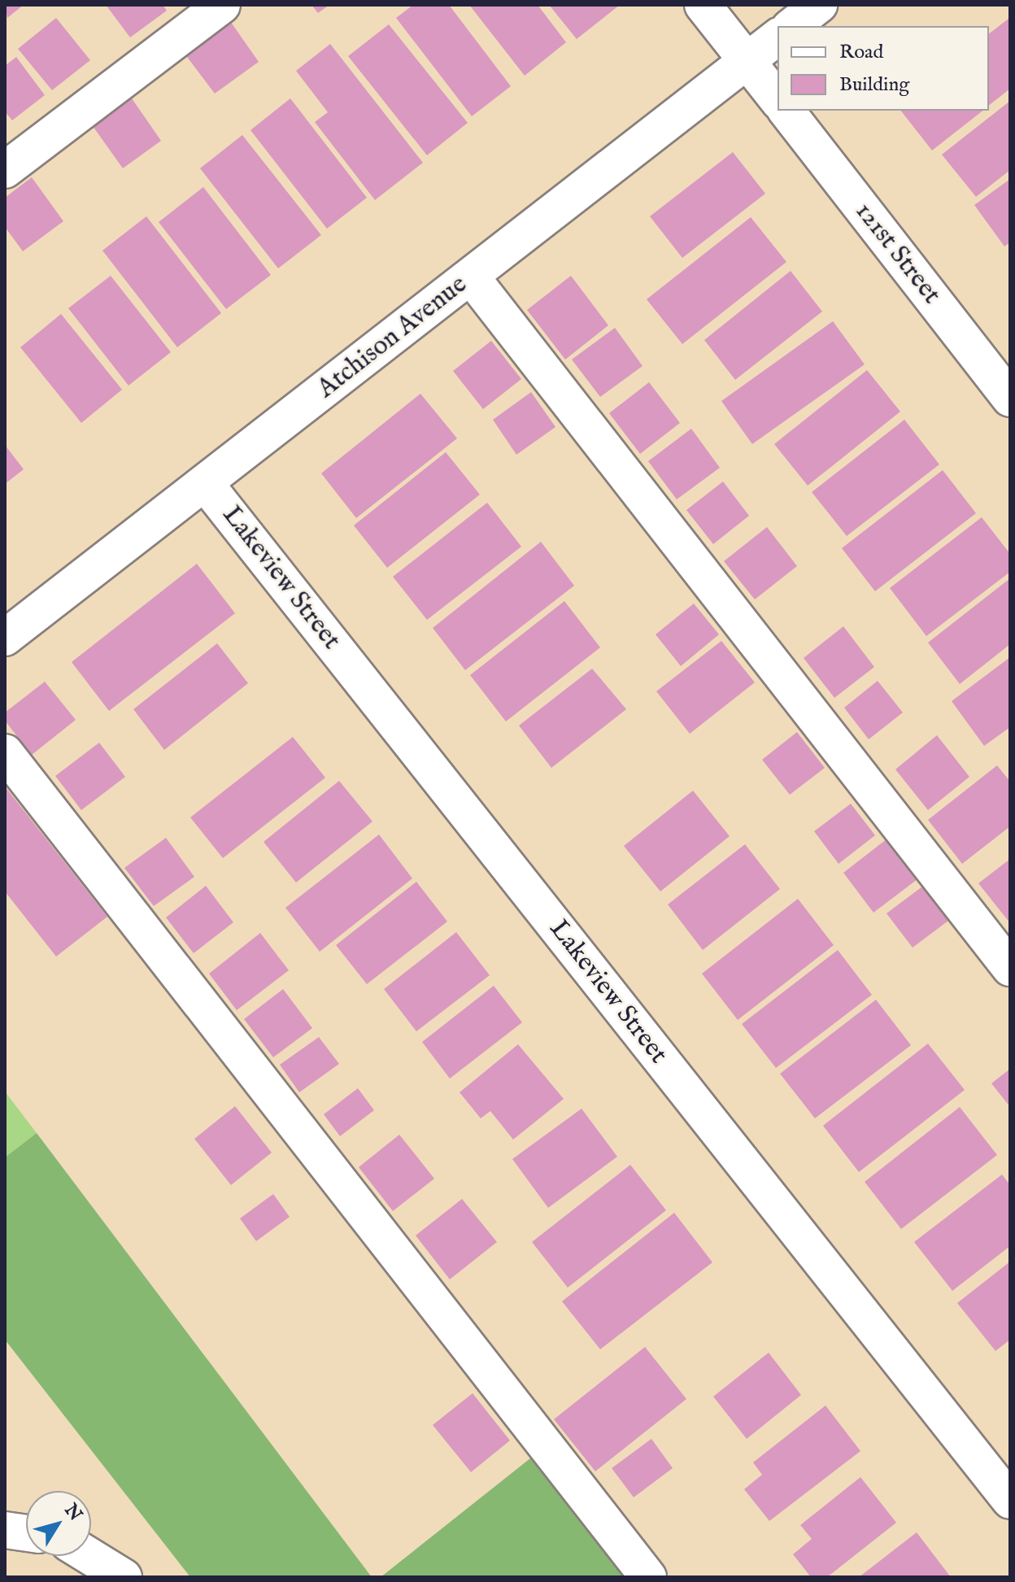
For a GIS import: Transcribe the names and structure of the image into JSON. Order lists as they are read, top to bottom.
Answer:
{
  "streets": {
    "street": ["121st Street", "Atchison Avenue", "Lakeview Street"]
  },
  "crossings": [
    ["Atchison Avenue", "Lakeview Street"]
  ],
  "legend": ["Road", "Building"],
  "north": "top right"
}
